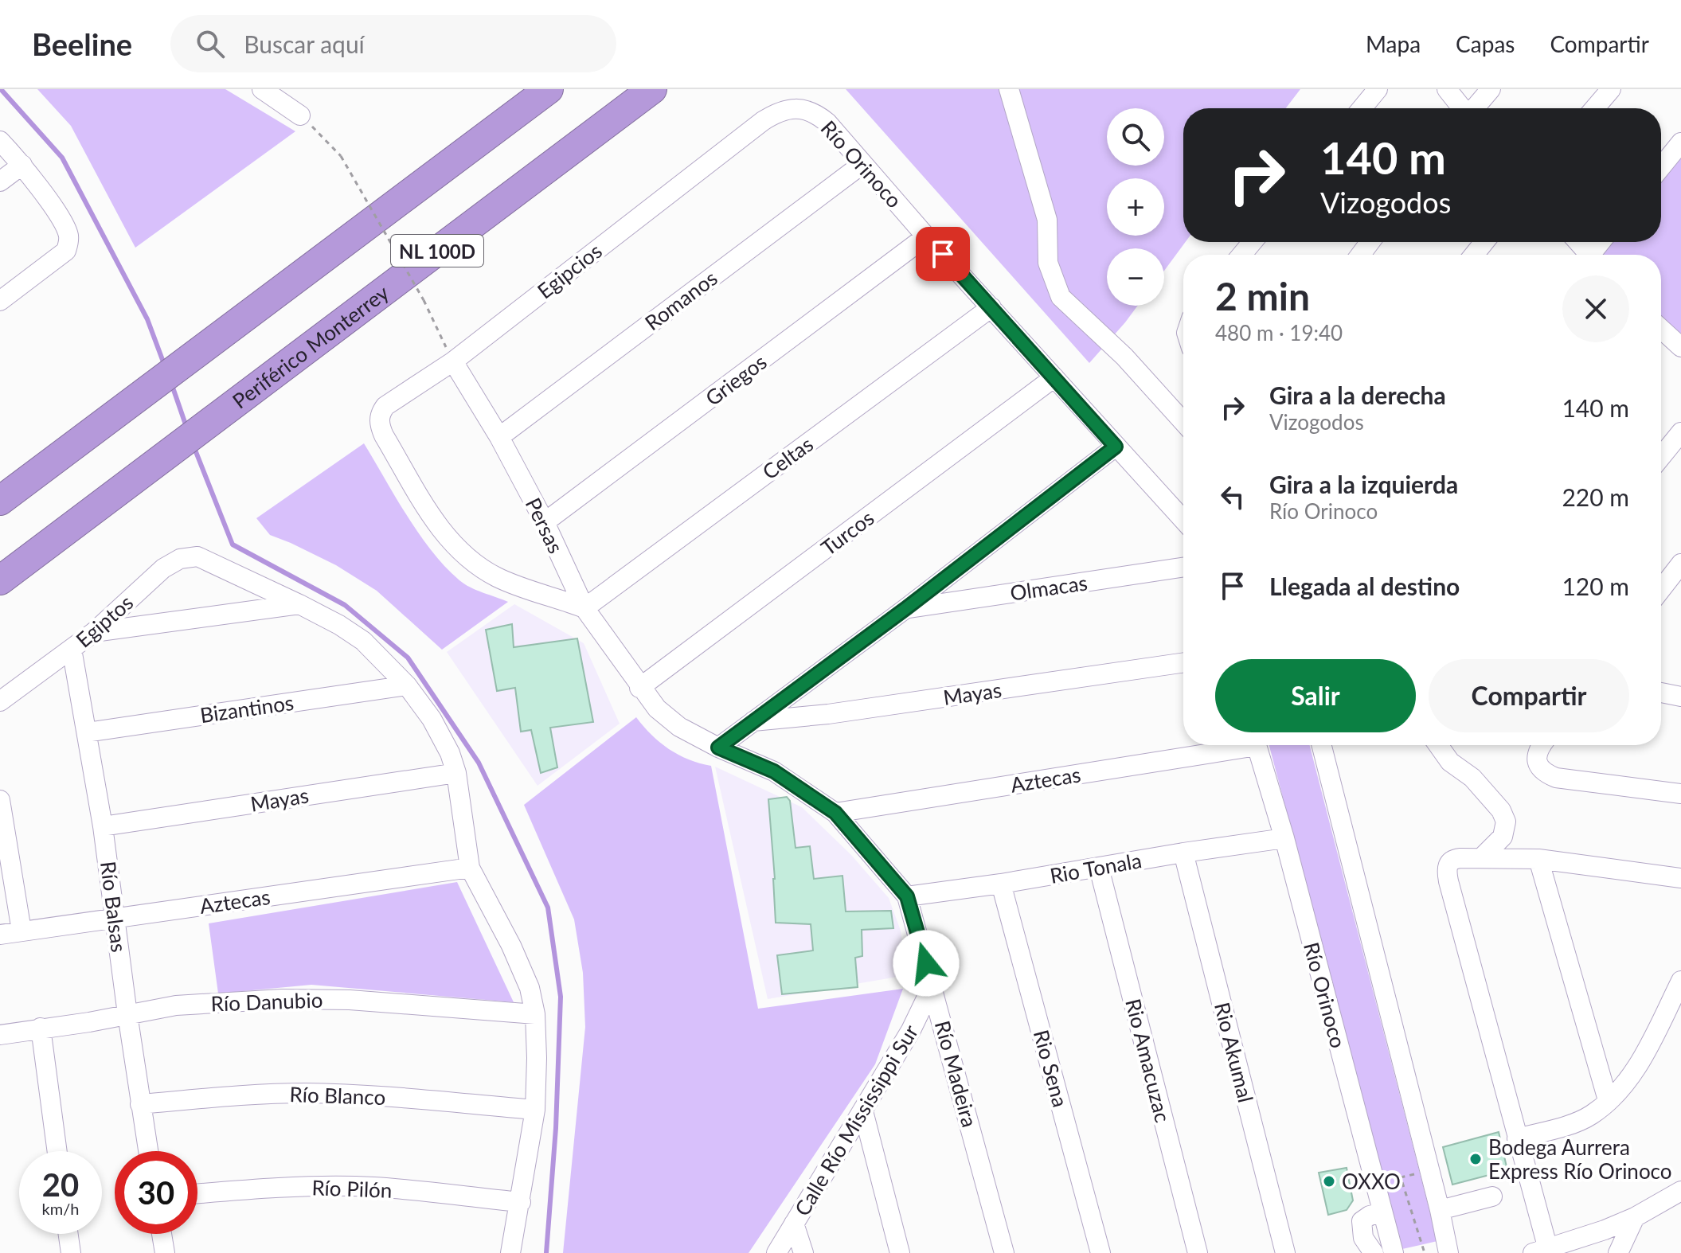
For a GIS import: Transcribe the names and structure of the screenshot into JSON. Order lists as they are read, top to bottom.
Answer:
{
  "streets": {
    "highway": ["NL 100D", "Periférico Monterrey"],
    "street": [
      "Río Orinoco",
      "Egipcios",
      "Romanos",
      "Griegos",
      "Celtas",
      "Persas",
      "Turcos",
      "Olmacas",
      "Egiptos",
      "Mayas",
      "Bizantinos",
      "Aztecas",
      "Rio Tonala",
      "Río Balsas",
      "Río Danubio",
      "Rio Akumal",
      "Rio Amacuzac",
      "Rio Sena",
      "Río Madeira",
      "Río Blanco",
      "Calle Río Mississippi Sur",
      "Río Pilón"
    ]
  },
  "crossings": [
    ["Río Orinoco", "Egipcios"],
    ["Río Orinoco", "Romanos"],
    ["Río Orinoco", "Griegos"],
    ["Río Orinoco", "Celtas"],
    ["Río Orinoco", "Turcos"],
    ["Río Orinoco", "Rio Tonala"],
    ["Egipcios", "Celtas"],
    ["Egipcios", "Persas"],
    ["Romanos", "Persas"],
    ["Griegos", "Persas"],
    ["Celtas", "Persas"],
    ["Persas", "Turcos"],
    ["Persas", "Río Madeira"],
    ["Turcos", "Río Madeira"],
    ["Egiptos", "Mayas"],
    ["Egiptos", "Bizantinos"],
    ["Egiptos", "Aztecas"],
    ["Egiptos", "Río Balsas"],
    ["Egiptos", "Río Danubio"],
    ["Egiptos", "Río Blanco"],
    ["Egiptos", "Río Pilón"],
    ["Mayas", "Río Balsas"],
    ["Bizantinos", "Río Balsas"],
    ["Aztecas", "Río Balsas"],
    ["Aztecas", "Río Madeira"],
    ["Rio Tonala", "Rio Akumal"],
    ["Rio Tonala", "Rio Amacuzac"],
    ["Rio Tonala", "Rio Sena"],
    ["Rio Tonala", "Río Madeira"],
    ["Río Balsas", "Río Danubio"],
    ["Río Balsas", "Río Blanco"],
    ["Río Madeira", "Calle Río Mississippi Sur"]
  ],
  "places": ["Bodega Aurrera Express Río Orinoco", "OXXO"],
  "page": {
    "header": "Beeline",
    "search": "Buscar aquí",
    "nav": ["Mapa", "Capas", "Compartir"],
    "map_buttons": ["+", "−"],
    "turn": ["140 m", "Vizogodos"],
    "heading": ["2 min", "480 m · 19:40"],
    "list": [
      {
        "name": "Gira a la derecha",
        "note": "Vizogodos",
        "value": "140 m"
      },
      {
        "name": "Gira a la izquierda",
        "note": "Río Orinoco",
        "value": "220 m"
      },
      {
        "name": "Llegada al destino",
        "value": "120 m"
      }
    ],
    "buttons": ["Salir", "Compartir"],
    "speed": "20 km/h",
    "limit": "30"
  }
}
